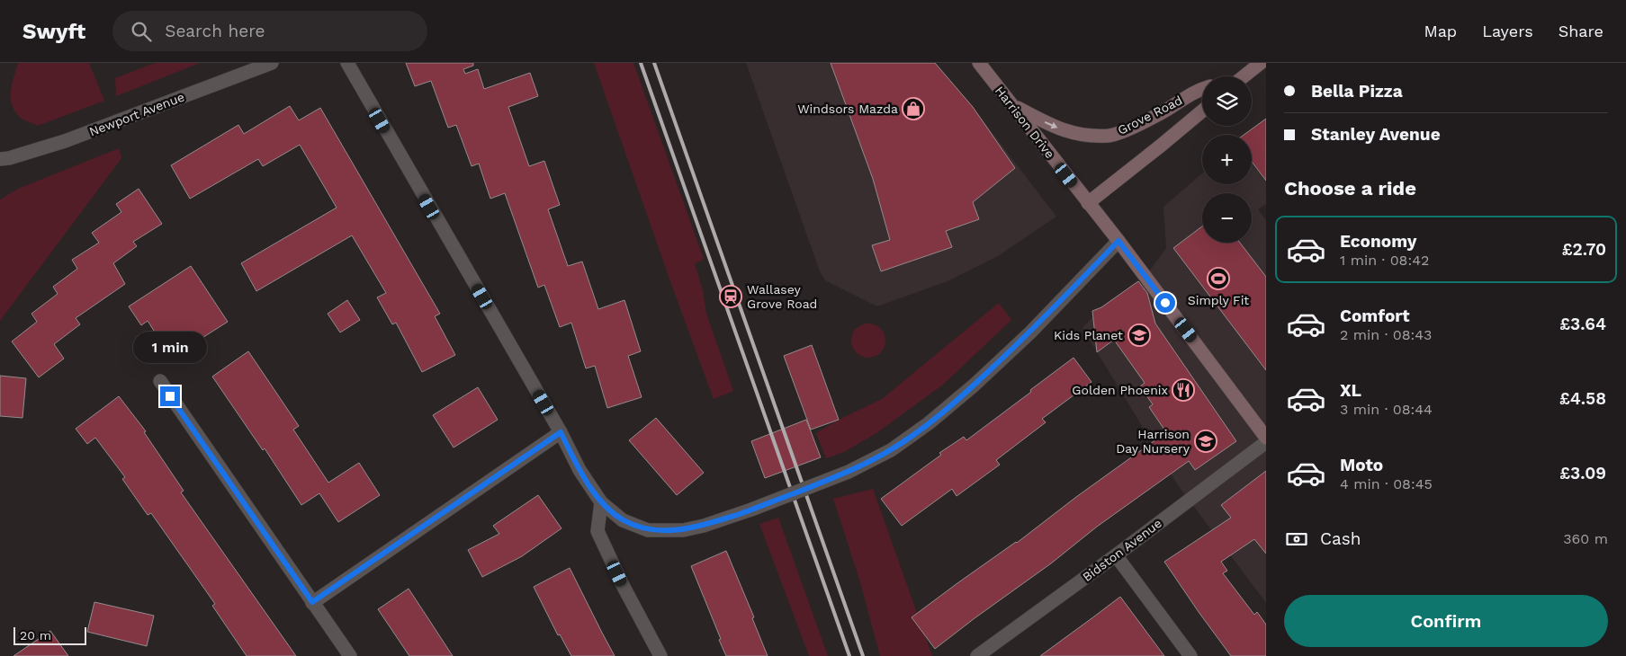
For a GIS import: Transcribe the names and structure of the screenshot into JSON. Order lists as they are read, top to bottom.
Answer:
{
  "streets": {
    "main road": ["Grove Road", "Harrison Drive"],
    "street": ["Newport Avenue", "Bidston Avenue"]
  },
  "crossings": [
    ["Grove Road", "Harrison Drive"]
  ],
  "one_way": ["Grove Road"],
  "places": {
    "shop": ["Windsors Mazda"],
    "sports": ["Simply Fit"],
    "station": ["Wallasey Grove Road"],
    "school or university": ["Kids Planet", "Harrison Day Nursery"],
    "restaurant": ["Golden Phoenix"]
  },
  "scale_bar": "20 m",
  "page": {
    "header": "Swyft",
    "search": "Search here",
    "nav": ["Map", "Layers", "Share"],
    "banner": ["Bella Pizza", "Stanley Avenue"],
    "map_buttons": ["+", "−"],
    "heading": "Choose a ride",
    "list": [
      {
        "name": "Economy",
        "note": "1 min · 08:42",
        "value": "£2.70"
      },
      {
        "name": "Comfort",
        "note": "2 min · 08:43",
        "value": "£3.64"
      },
      {
        "name": "XL",
        "note": "3 min · 08:44",
        "value": "£4.58"
      },
      {
        "name": "Moto",
        "note": "4 min · 08:45",
        "value": "£3.09"
      }
    ],
    "bubble": "1 min",
    "pay": ["Cash", "360 m"],
    "buttons": "Confirm",
    "scale": "20 m"
  }
}
